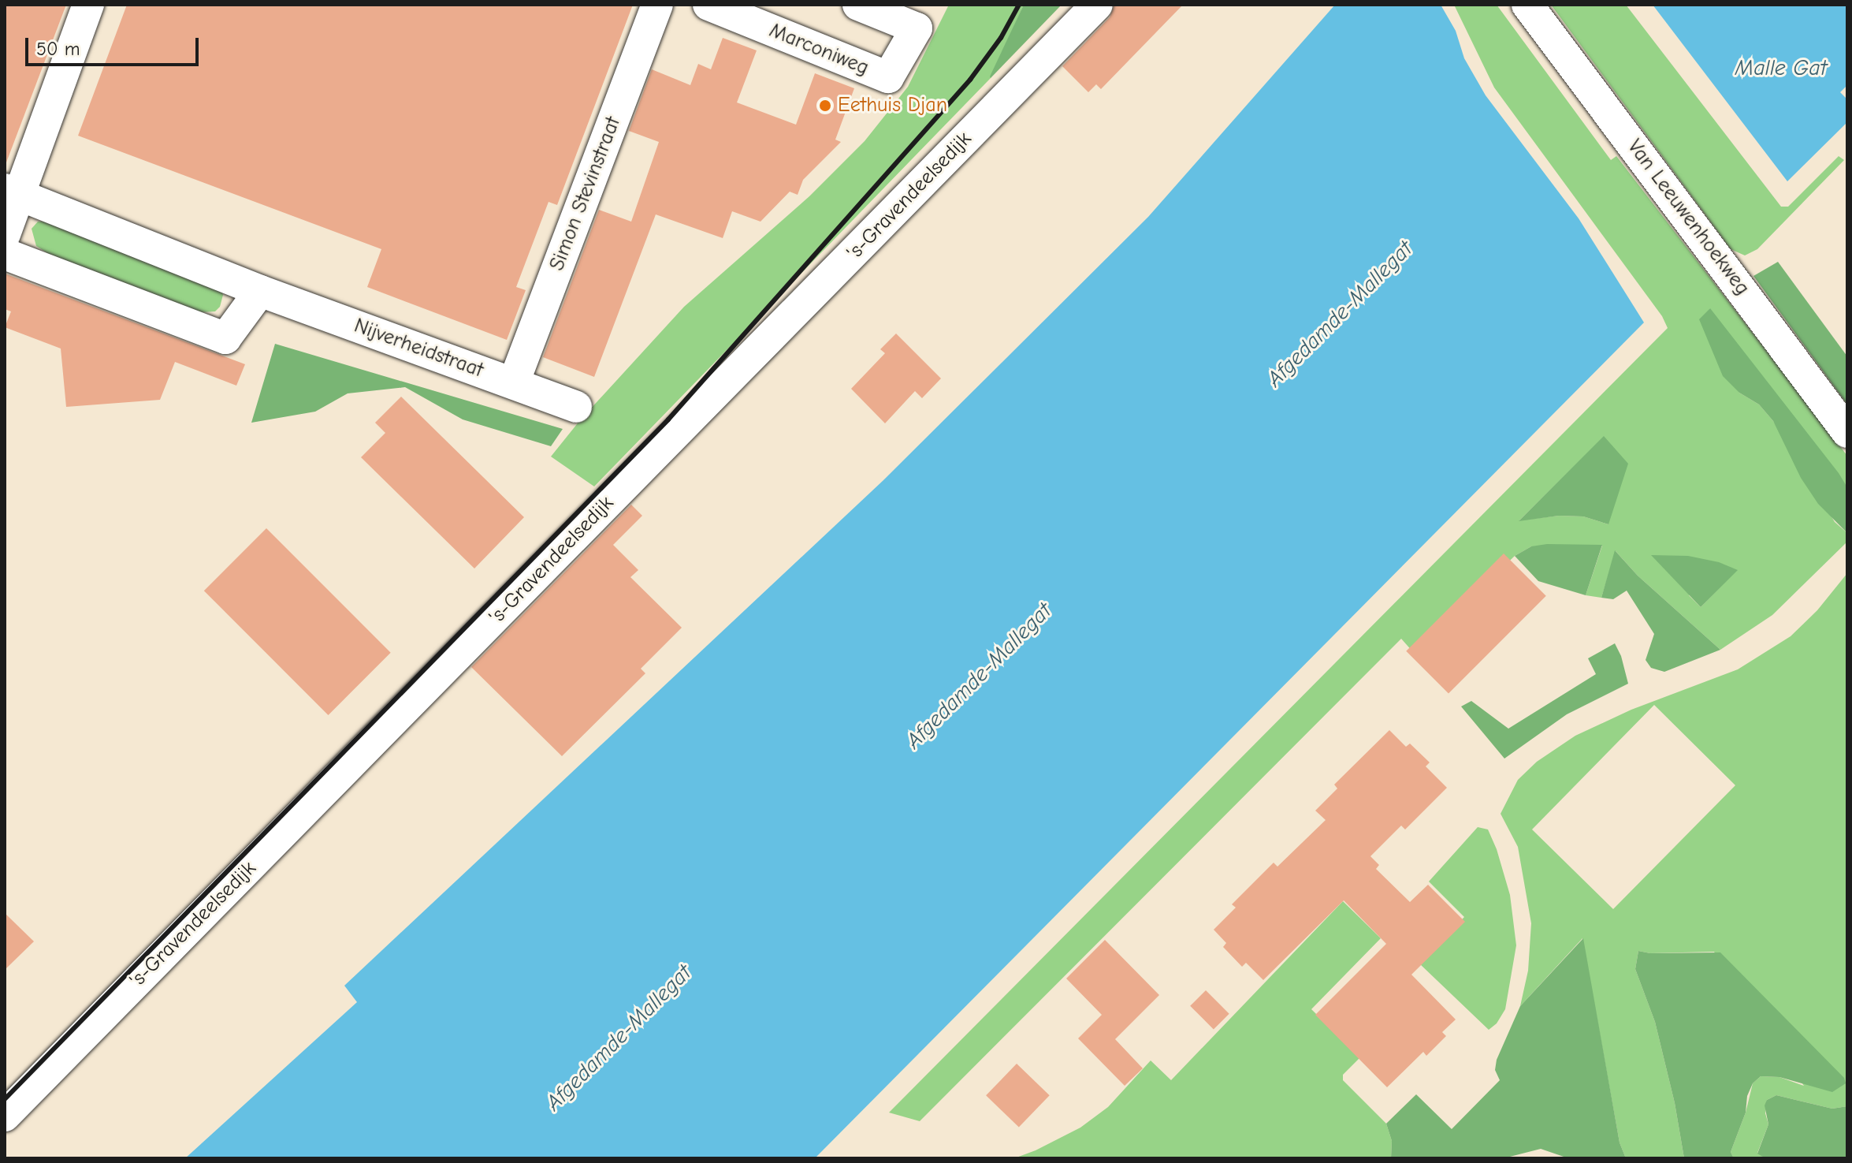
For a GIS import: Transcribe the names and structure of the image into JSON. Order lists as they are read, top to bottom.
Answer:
{
  "streets": {
    "street": [
      "Marconiweg",
      "Simon Stevinstraat",
      "'s-Gravendeelsedijk",
      "Van Leeuwenhoekweg",
      "Nijverheidstraat"
    ]
  },
  "crossings": [
    ["Simon Stevinstraat", "Nijverheidstraat"]
  ],
  "water": ["Malle Gat", "Afgedamde-Mallegat"],
  "places": ["Eethuis Djan"],
  "scale_bar": "50 m"
}
